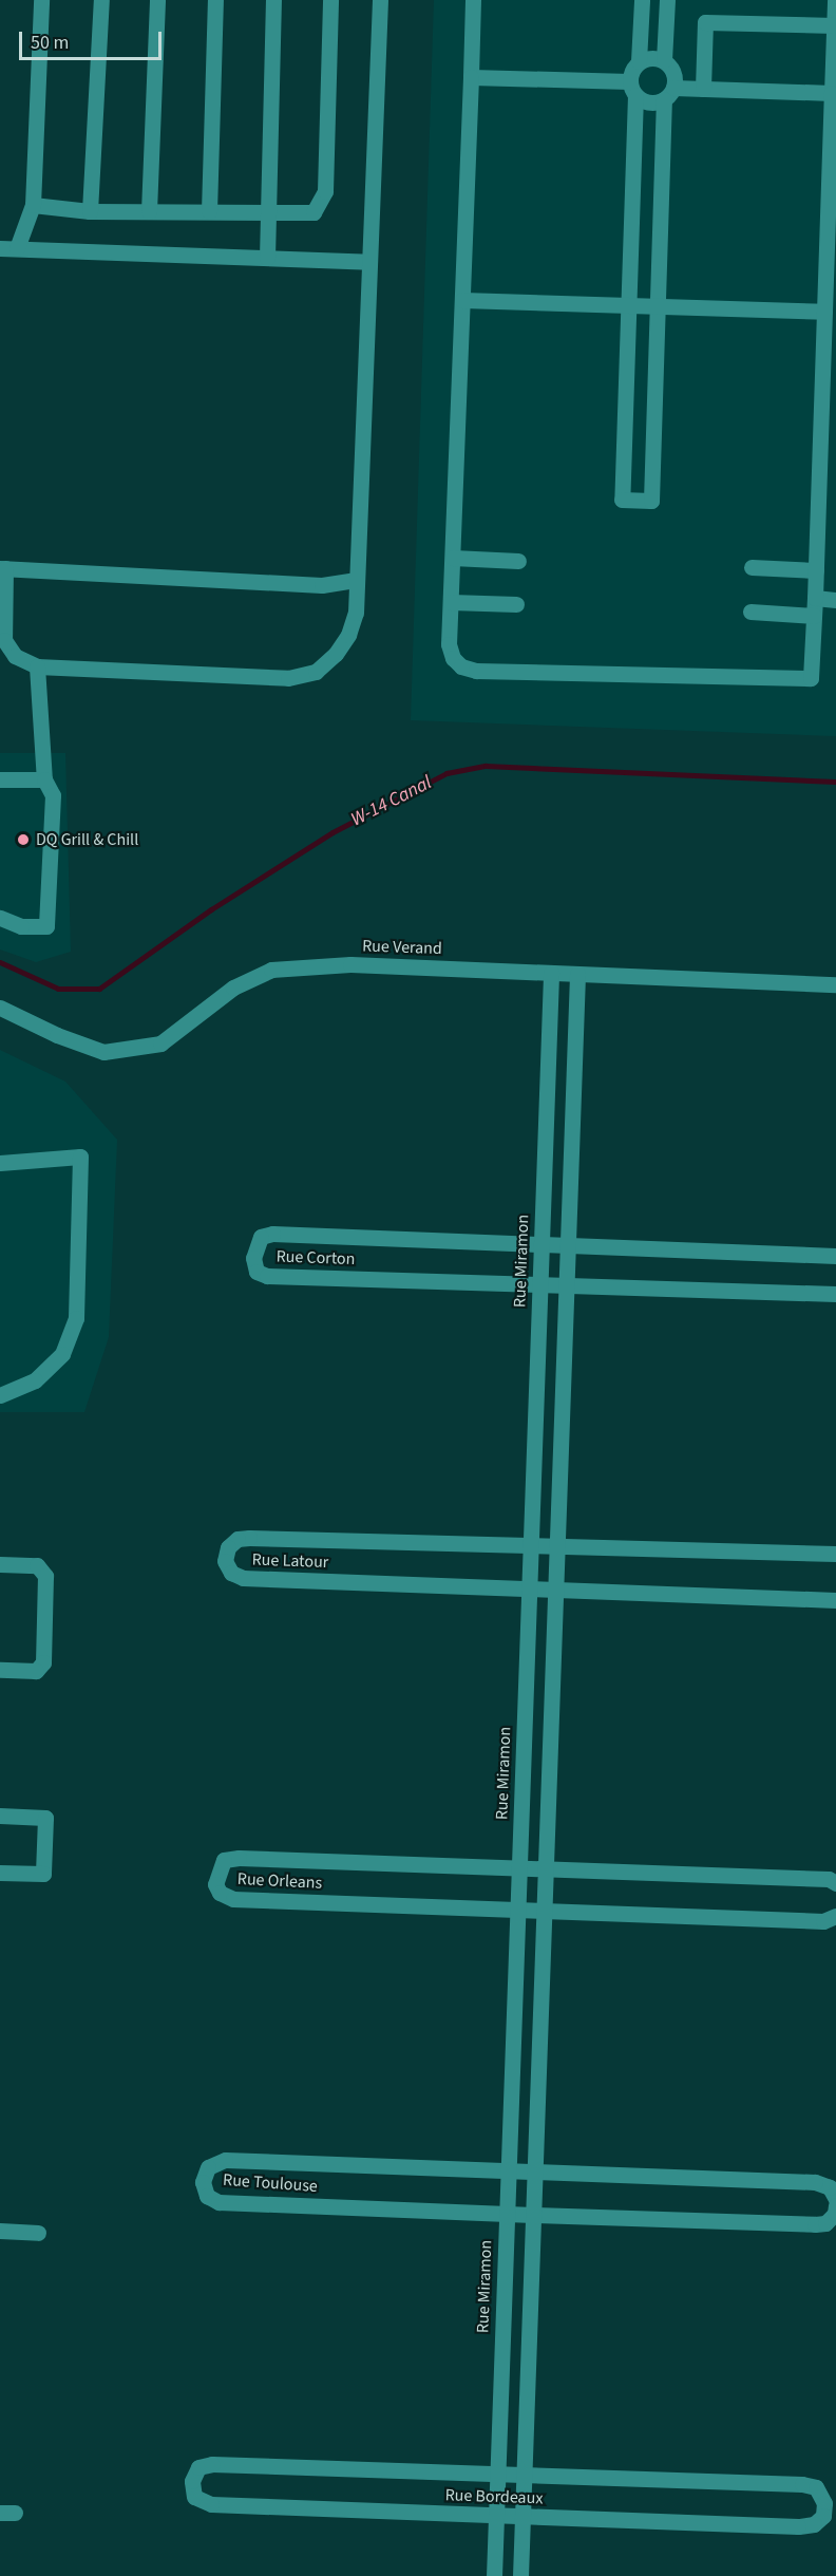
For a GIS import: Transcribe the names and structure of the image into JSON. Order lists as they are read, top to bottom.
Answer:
{
  "streets": {
    "street": [
      "Rue Verand",
      "Rue Corton",
      "Rue Miramon",
      "Rue Latour",
      "Rue Orleans",
      "Rue Toulouse",
      "Rue Bordeaux"
    ]
  },
  "crossings": [
    ["Rue Verand", "Rue Miramon"],
    ["Rue Corton", "Rue Miramon"],
    ["Rue Miramon", "Rue Latour"],
    ["Rue Miramon", "Rue Orleans"],
    ["Rue Miramon", "Rue Toulouse"],
    ["Rue Miramon", "Rue Bordeaux"]
  ],
  "water": ["W-14 Canal"],
  "places": ["DQ Grill & Chill"],
  "scale_bar": "50 m"
}
